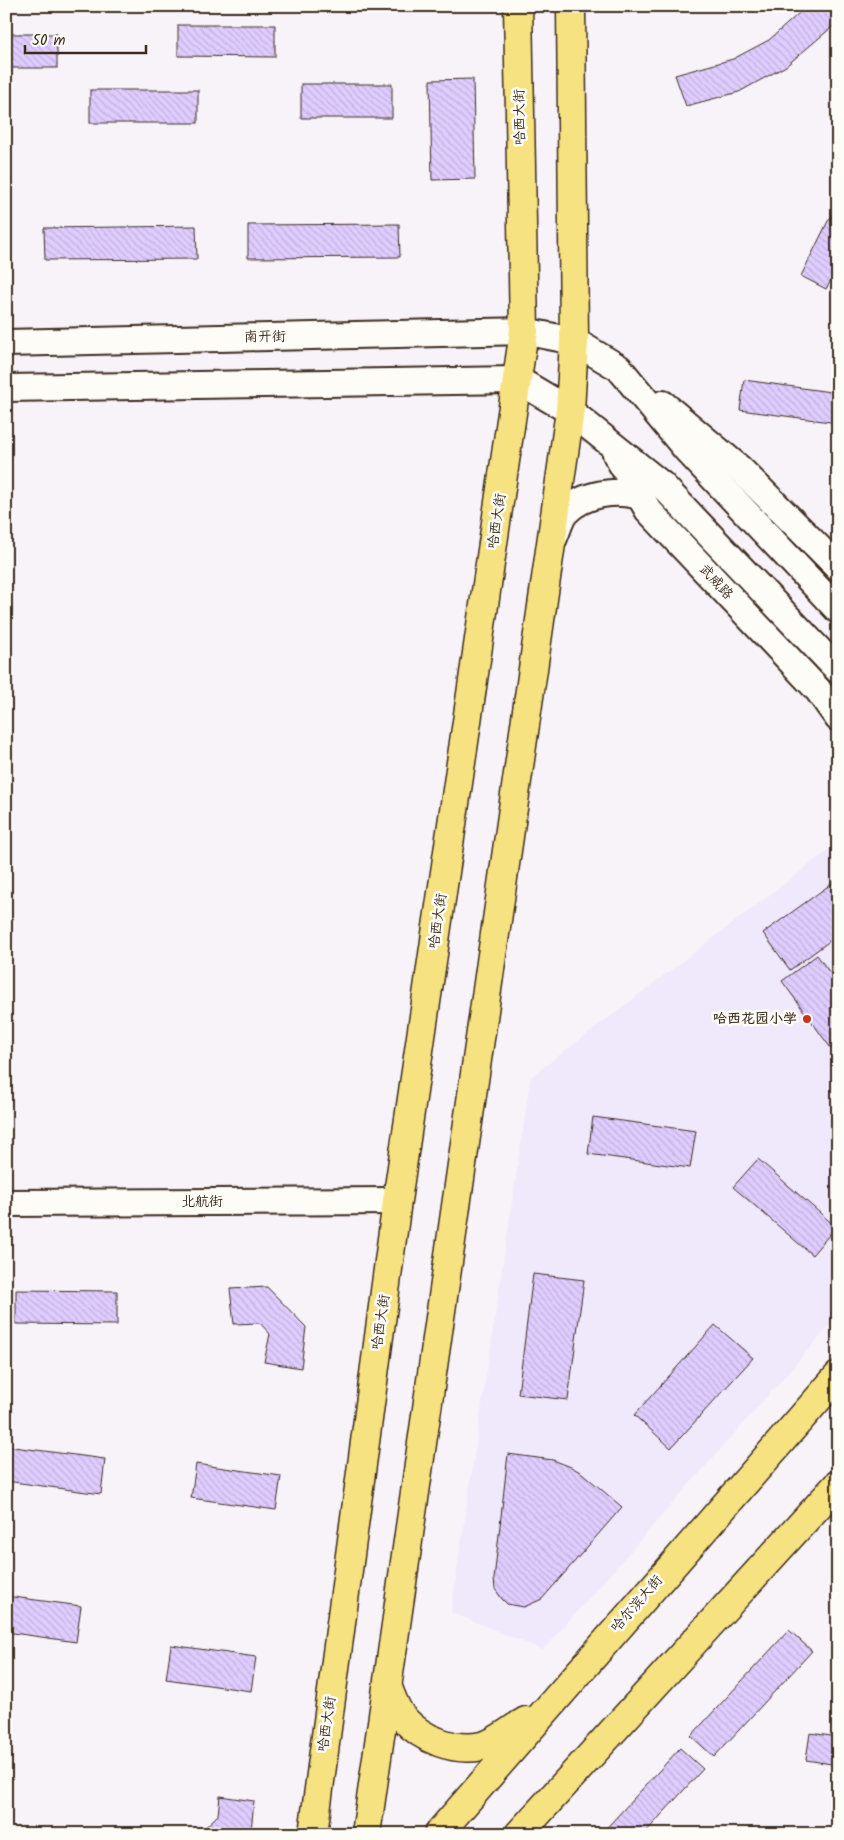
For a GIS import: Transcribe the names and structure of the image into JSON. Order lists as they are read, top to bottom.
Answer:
{
  "streets": {
    "main road": [
      "哈西大街",
      "南开街",
      "武威路",
      "北航街",
      "哈尔滨大街"
    ]
  },
  "crossings": [
    ["哈西大街", "南开街"],
    ["哈西大街", "武威路"],
    ["哈西大街", "北航街"]
  ],
  "places": ["哈西花园小学"],
  "scale_bar": "50 m"
}
